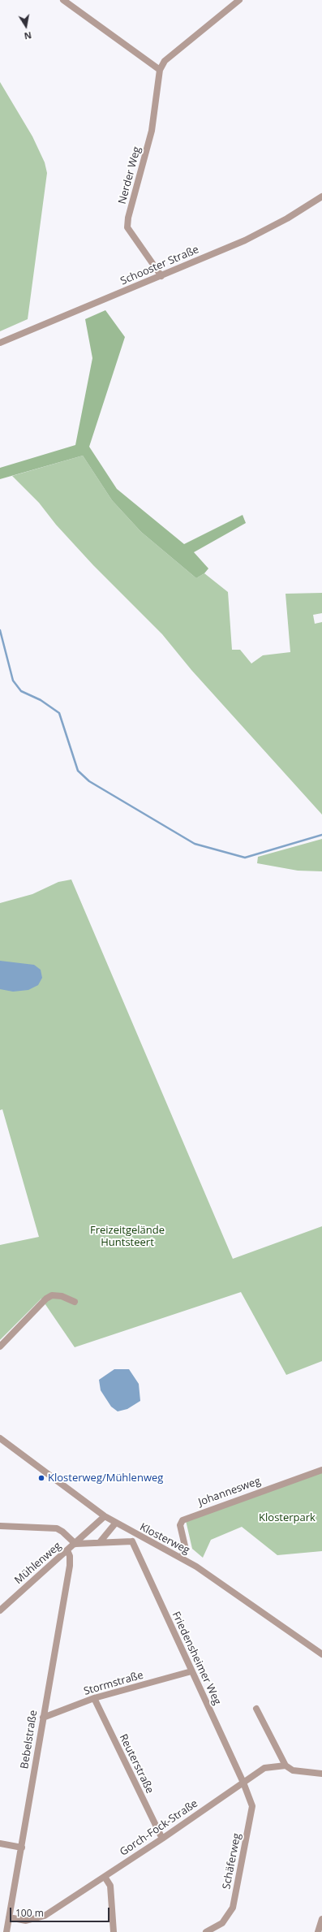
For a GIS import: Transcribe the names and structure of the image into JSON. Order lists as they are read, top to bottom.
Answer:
{
  "streets": {
    "street": [
      "Nerder Weg",
      "Schooster Straße",
      "Johannesweg",
      "Klosterweg",
      "Mühlenweg",
      "Friedensheimer Weg",
      "Stormstraße",
      "Bebelstraße",
      "Reuterstraße",
      "Gorch-Fock-Straße",
      "Schäferweg"
    ]
  },
  "crossings": [
    ["Nerder Weg", "Schooster Straße"],
    ["Johannesweg", "Klosterweg"],
    ["Klosterweg", "Mühlenweg"],
    ["Mühlenweg", "Friedensheimer Weg"],
    ["Mühlenweg", "Bebelstraße"],
    ["Friedensheimer Weg", "Stormstraße"],
    ["Friedensheimer Weg", "Gorch-Fock-Straße"],
    ["Friedensheimer Weg", "Schäferweg"],
    ["Stormstraße", "Bebelstraße"],
    ["Stormstraße", "Reuterstraße"],
    ["Bebelstraße", "Gorch-Fock-Straße"],
    ["Reuterstraße", "Gorch-Fock-Straße"],
    ["Gorch-Fock-Straße", "Schäferweg"]
  ],
  "parks": ["Freizeitgelände Huntsteert", "Klosterpark"],
  "places": ["Klosterweg/Mühlenweg"],
  "scale_bar": "100 m",
  "north": "bottom"
}
